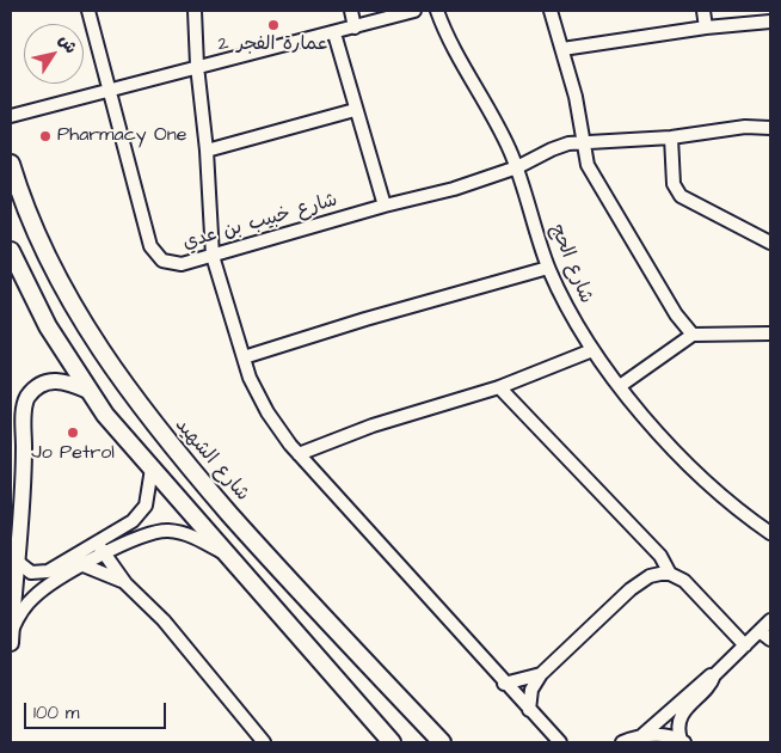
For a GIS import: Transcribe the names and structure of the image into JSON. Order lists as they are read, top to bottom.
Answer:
{
  "streets": {
    "highway": ["شارع الشهيد"],
    "street": ["شارع خبيب بن عدي", "شارع الحج"]
  },
  "crossings": [
    ["شارع خبيب بن عدي", "شارع الحج"]
  ],
  "places": ["عمارة الفجر 2", "Pharmacy One", "Jo Petrol"],
  "scale_bar": "100 m",
  "north": "top right"
}
